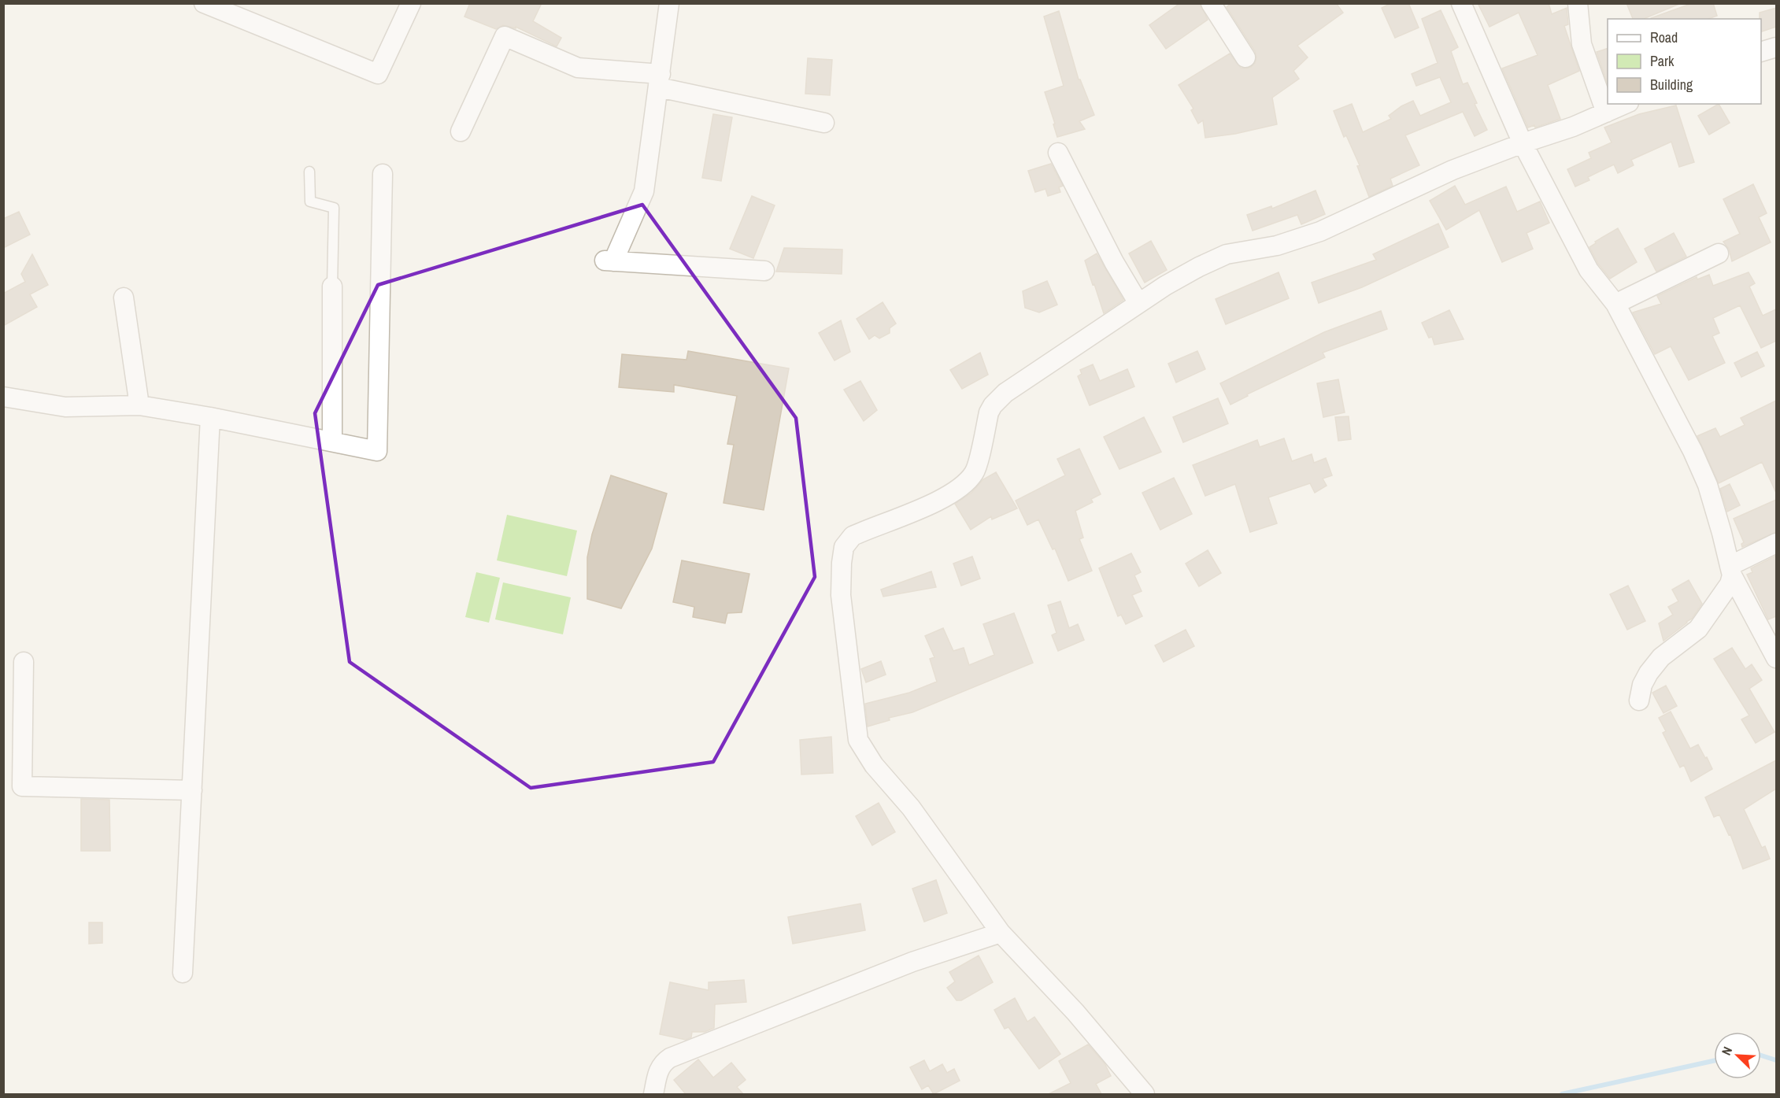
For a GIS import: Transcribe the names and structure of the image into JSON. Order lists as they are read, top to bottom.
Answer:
{
  "legend": ["Road", "Park", "Building"],
  "north": "top left"
}
